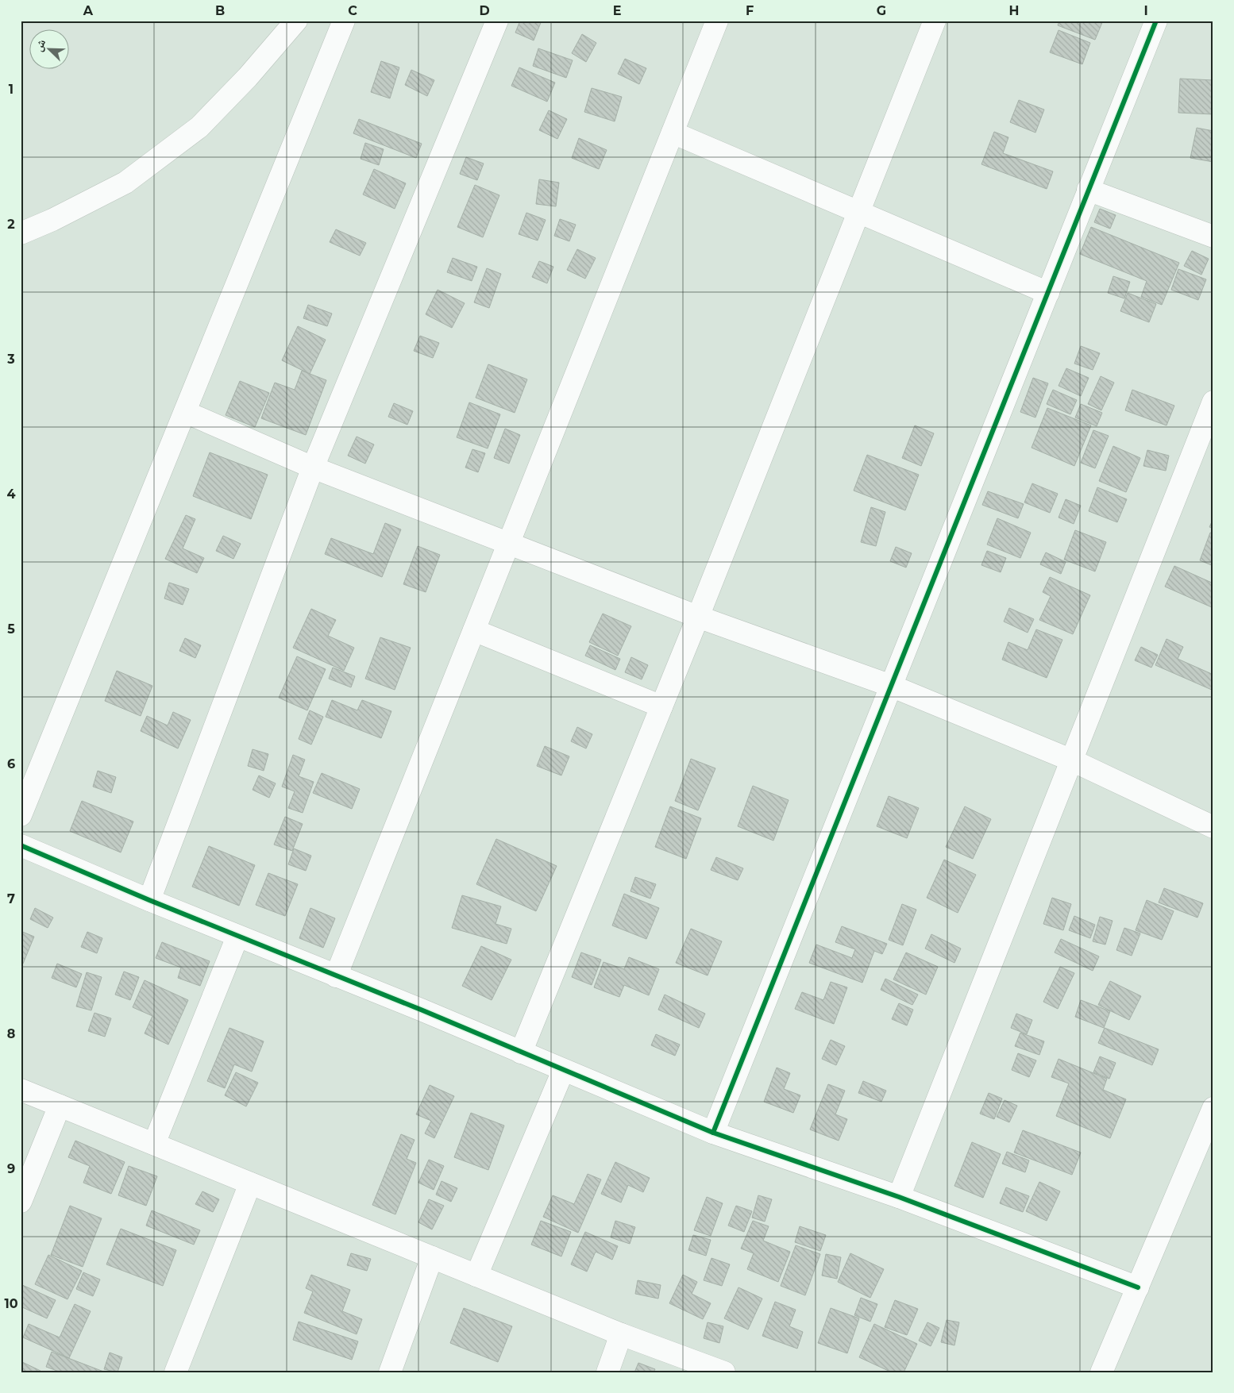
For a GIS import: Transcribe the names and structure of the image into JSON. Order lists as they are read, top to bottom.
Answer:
{
  "north": "top left",
  "grid": {
    "columns": [
      "A",
      "B",
      "C",
      "D",
      "E",
      "F",
      "G",
      "H",
      "I"
    ],
    "rows": [
      "1",
      "2",
      "3",
      "4",
      "5",
      "6",
      "7",
      "8",
      "9",
      "10"
    ]
  }
}
